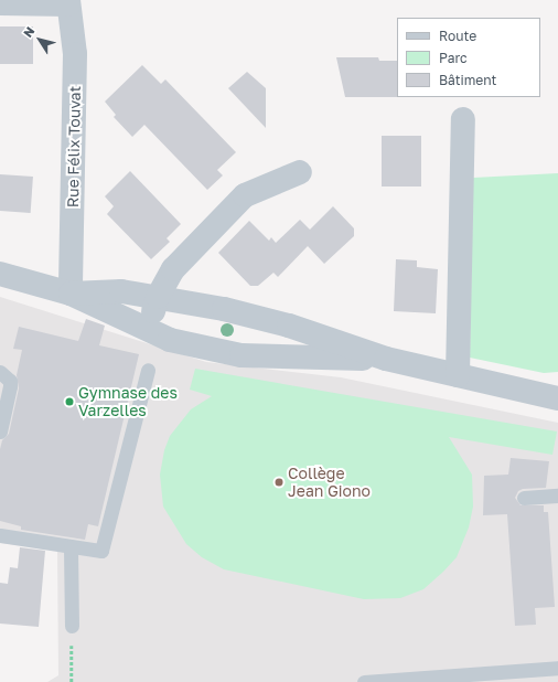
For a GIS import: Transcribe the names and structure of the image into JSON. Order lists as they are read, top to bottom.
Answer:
{
  "streets": {
    "street": ["Rue Félix Touvat"]
  },
  "places": ["Gymnase des Varzelles", "Collège Jean Giono"],
  "legend": ["Route", "Parc", "Bâtiment"],
  "north": "top left"
}
